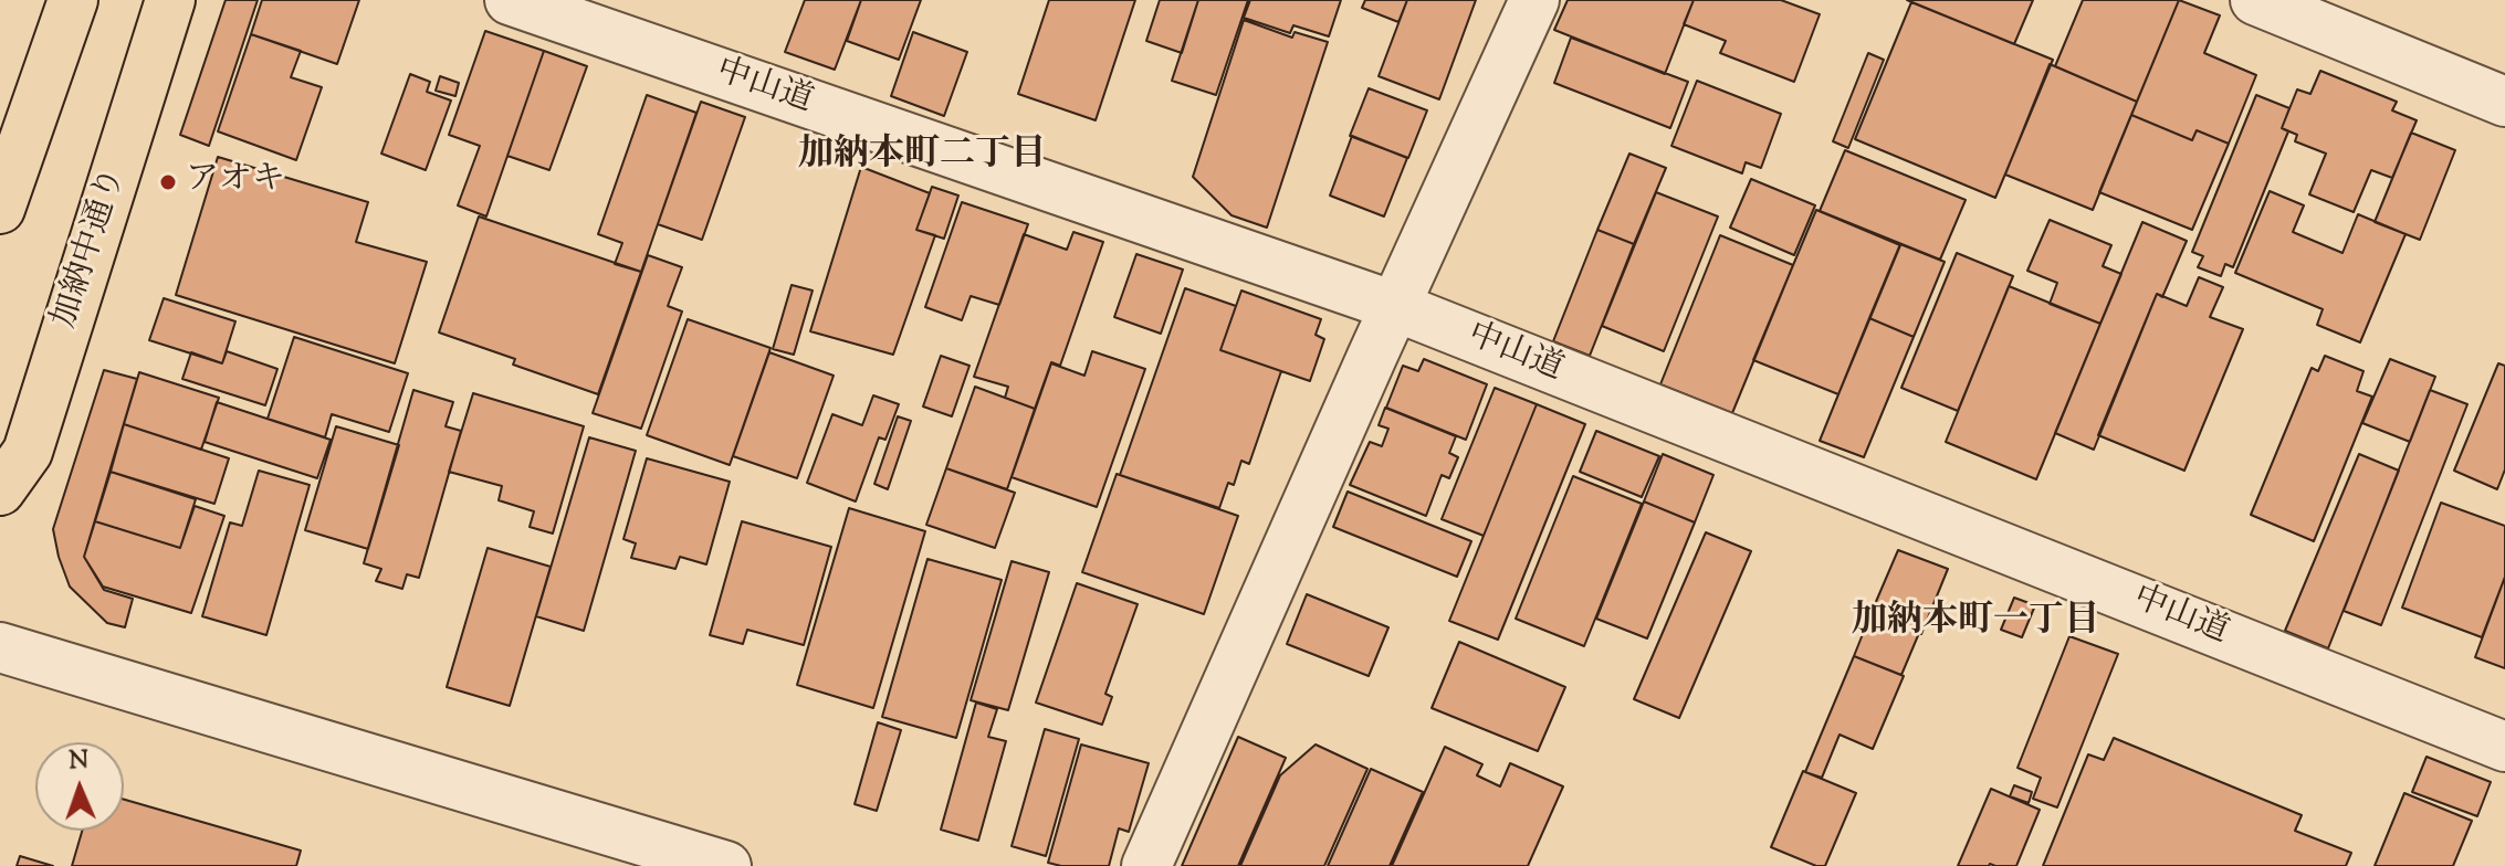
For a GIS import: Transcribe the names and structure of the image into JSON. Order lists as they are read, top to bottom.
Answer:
{
  "streets": {
    "highway": ["加納中通り"],
    "street": ["中山道"]
  },
  "districts": ["加納本町二丁目", "加納本町一丁目"],
  "places": ["アオキ"],
  "north": "top"
}
